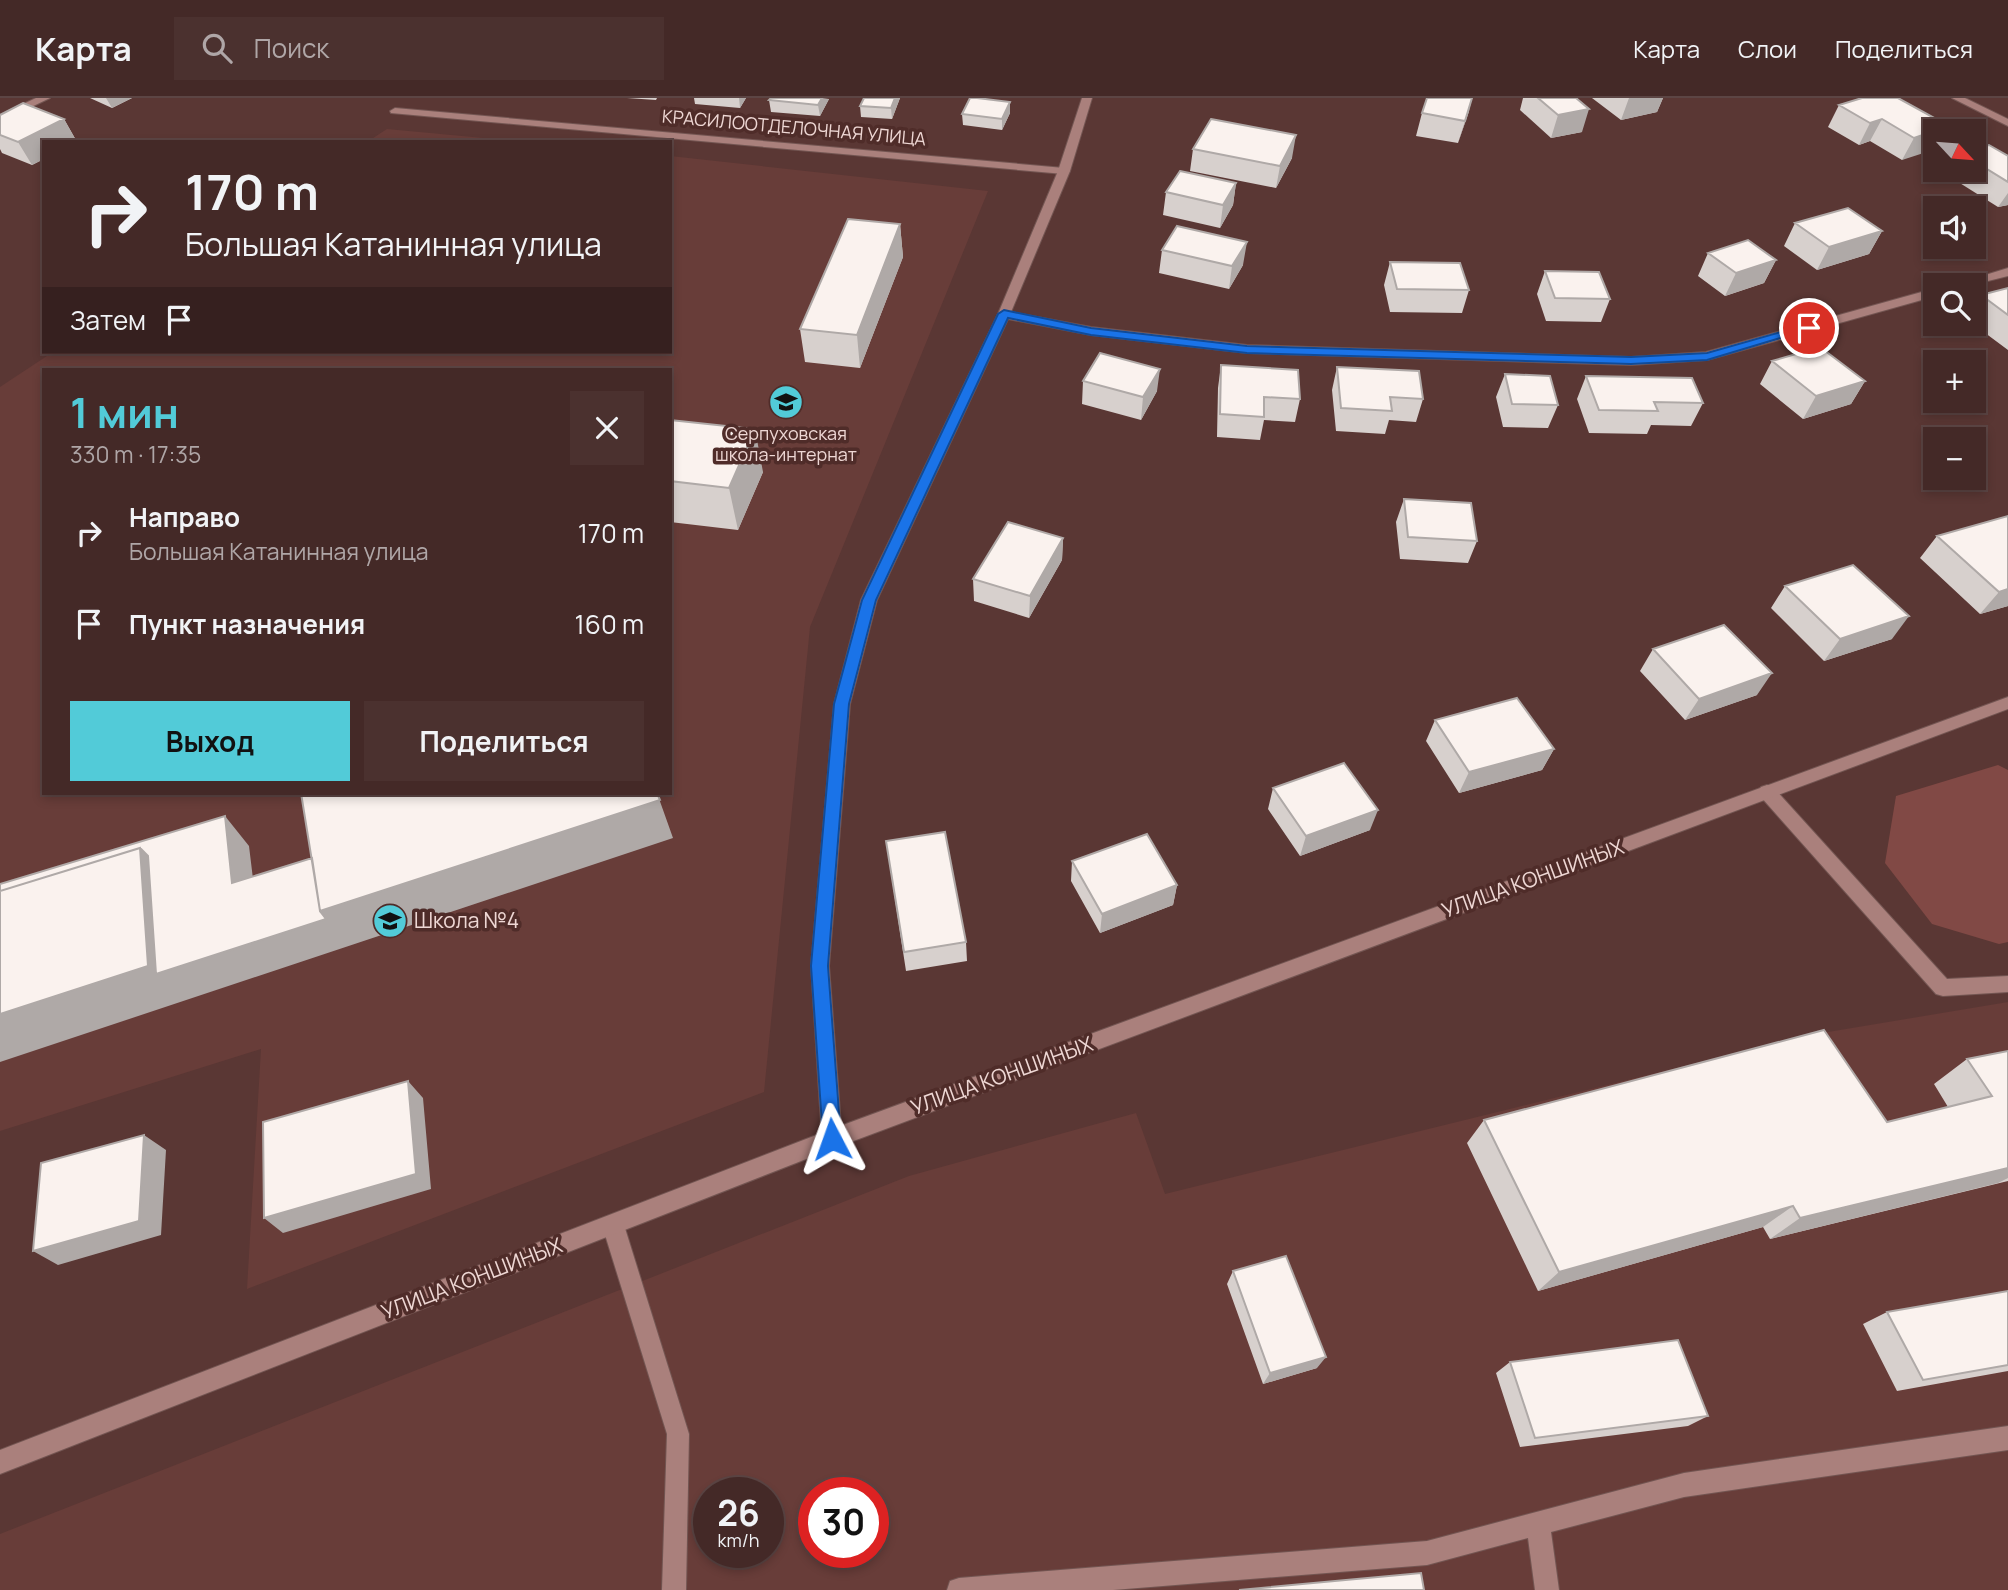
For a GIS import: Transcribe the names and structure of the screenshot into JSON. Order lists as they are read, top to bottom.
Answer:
{
  "streets": {
    "street": ["КРАСИЛООТДЕЛОЧНАЯ УЛИЦА", "УЛИЦА КОНШИНЫХ"]
  },
  "places": {
    "school or university": ["Серпуховская школа-интернат", "Школа №4"]
  },
  "north": "bottom right",
  "page": {
    "header": "Карта",
    "search": "Поиск",
    "nav": ["Карта", "Слои", "Поделиться"],
    "map_buttons": ["+", "−"],
    "turn": ["170 m", "Большая Катанинная улица"],
    "then": "Затем",
    "heading": ["1 мин", "330 m · 17:35"],
    "list": [
      {
        "name": "Направо",
        "note": "Большая Катанинная улица",
        "value": "170 m"
      },
      {
        "name": "Пункт назначения",
        "value": "160 m"
      }
    ],
    "buttons": ["Выход", "Поделиться"],
    "speed": "26 km/h",
    "limit": "30"
  }
}
